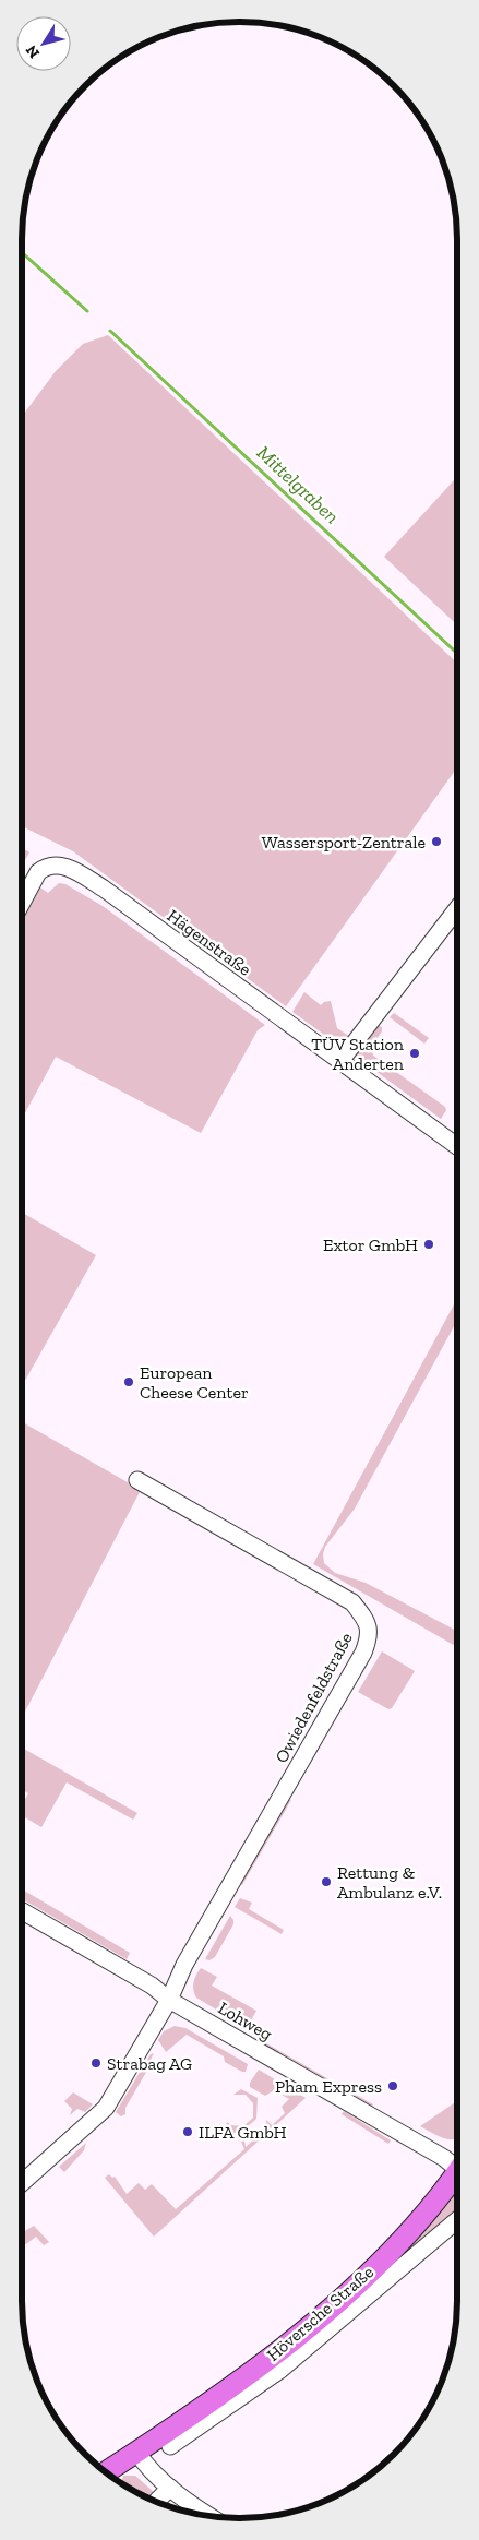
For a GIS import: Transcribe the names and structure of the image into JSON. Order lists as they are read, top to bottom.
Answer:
{
  "streets": {
    "main road": ["Höversche Straße"],
    "street": ["Hägenstraße", "Owiedenfeldstraße", "Lohweg"]
  },
  "crossings": [
    ["Owiedenfeldstraße", "Lohweg"]
  ],
  "water": ["Mittelgraben"],
  "places": [
    "Wassersport-Zentrale",
    "TÜV Station Anderten",
    "Extor GmbH",
    "European Cheese Center",
    "Rettung & Ambulanz e.V.",
    "Strabag AG",
    "Pham Express",
    "ILFA GmbH"
  ],
  "north": "bottom left"
}
